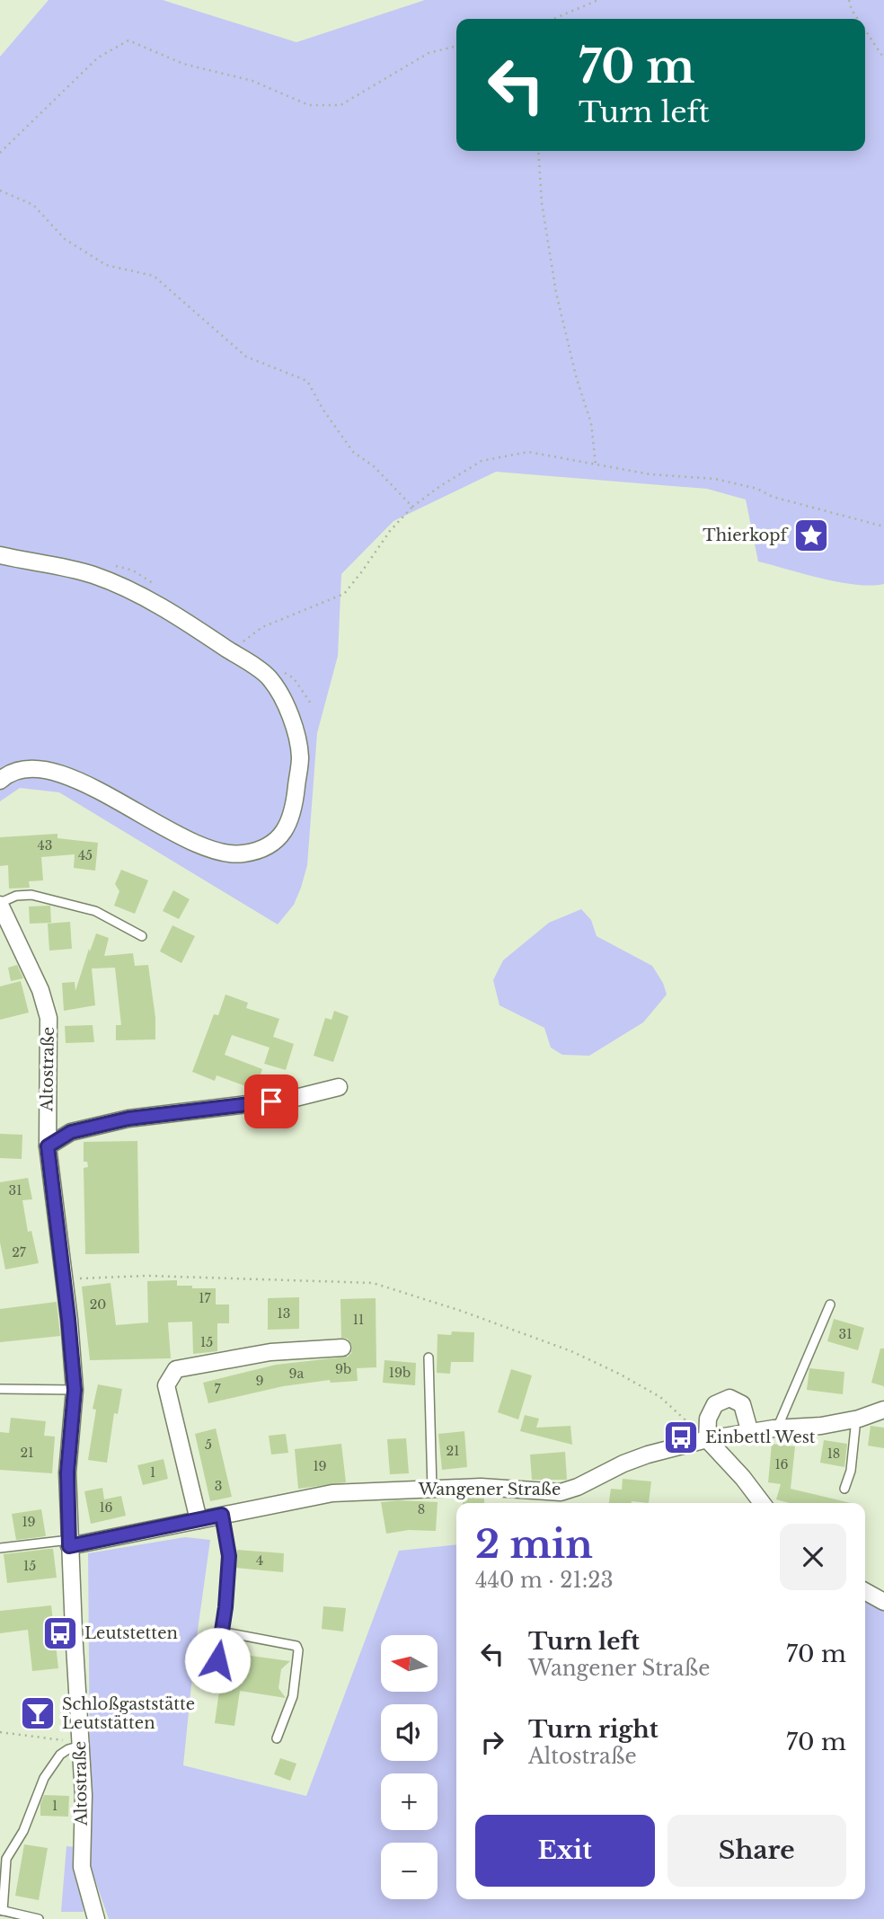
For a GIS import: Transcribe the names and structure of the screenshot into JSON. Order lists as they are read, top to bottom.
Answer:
{
  "streets": {
    "street": ["Altostraße", "Wangener Straße"]
  },
  "crossings": [
    ["Altostraße", "Wangener Straße"]
  ],
  "places": {
    "place": ["Thierkopf"],
    "bus stop": ["Einbettl West", "Leutstetten"],
    "bar": ["Schloßgaststätte Leutstätten"]
  },
  "house_numbers": [
    "43",
    "45",
    "31",
    "27",
    "17",
    "20",
    "13",
    "11",
    "31",
    "15",
    "9b",
    "19b",
    "9a",
    "9",
    "7",
    "5",
    "21",
    "21",
    "18",
    "16",
    "19",
    "1",
    "3",
    "16",
    "8",
    "19",
    "4",
    "15",
    "1"
  ],
  "north": "left",
  "page": {
    "turn": ["70 m", "Turn left"],
    "heading": ["2 min", "440 m · 21:23"],
    "list": [
      {
        "name": "Turn left",
        "note": "Wangener Straße",
        "value": "70 m"
      },
      {
        "name": "Turn right",
        "note": "Altostraße",
        "value": "70 m"
      }
    ],
    "map_buttons": ["+", "−"],
    "buttons": ["Exit", "Share"]
  }
}
